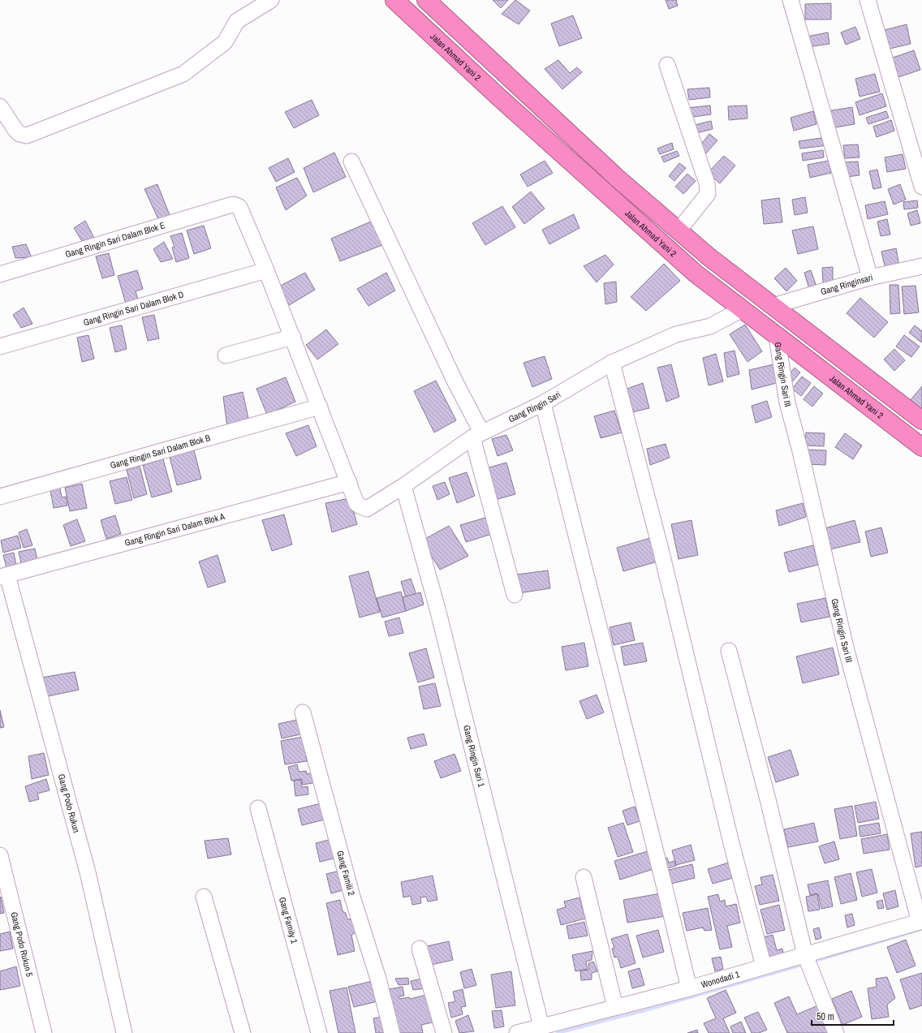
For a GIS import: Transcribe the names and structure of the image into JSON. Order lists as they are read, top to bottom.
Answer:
{
  "streets": {
    "highway": ["Jalan Ahmad Yani 2"],
    "street": [
      "Gang Ringin Sari Dalam Blok E",
      "Gang Ringinsari",
      "Gang Ringin Sari Dalam Blok D",
      "Gang Ringin Sari III",
      "Gang Ringin Sari",
      "Gang Ringin Sari Dalam Blok B",
      "Gang Ringin Sari Dalam Blok A",
      "Gang Ringin Sari 1",
      "Gang Podo Rukun",
      "Gang Famili 2",
      "Gang Family 1",
      "Gang Podo Rukun 5",
      "Wonodadi 1"
    ]
  },
  "crossings": [
    ["Jalan Ahmad Yani 2", "Gang Ringin Sari III"],
    ["Jalan Ahmad Yani 2", "Gang Ringin Sari"],
    ["Gang Ringin Sari Dalam Blok E", "Gang Ringin Sari Dalam Blok D"],
    ["Gang Ringin Sari III", "Wonodadi 1"],
    ["Gang Ringin Sari", "Gang Ringin Sari Dalam Blok A"],
    ["Gang Ringin Sari", "Gang Ringin Sari 1"],
    ["Gang Ringin Sari Dalam Blok A", "Gang Podo Rukun"],
    ["Gang Ringin Sari 1", "Wonodadi 1"]
  ],
  "scale_bar": "50 m"
}
